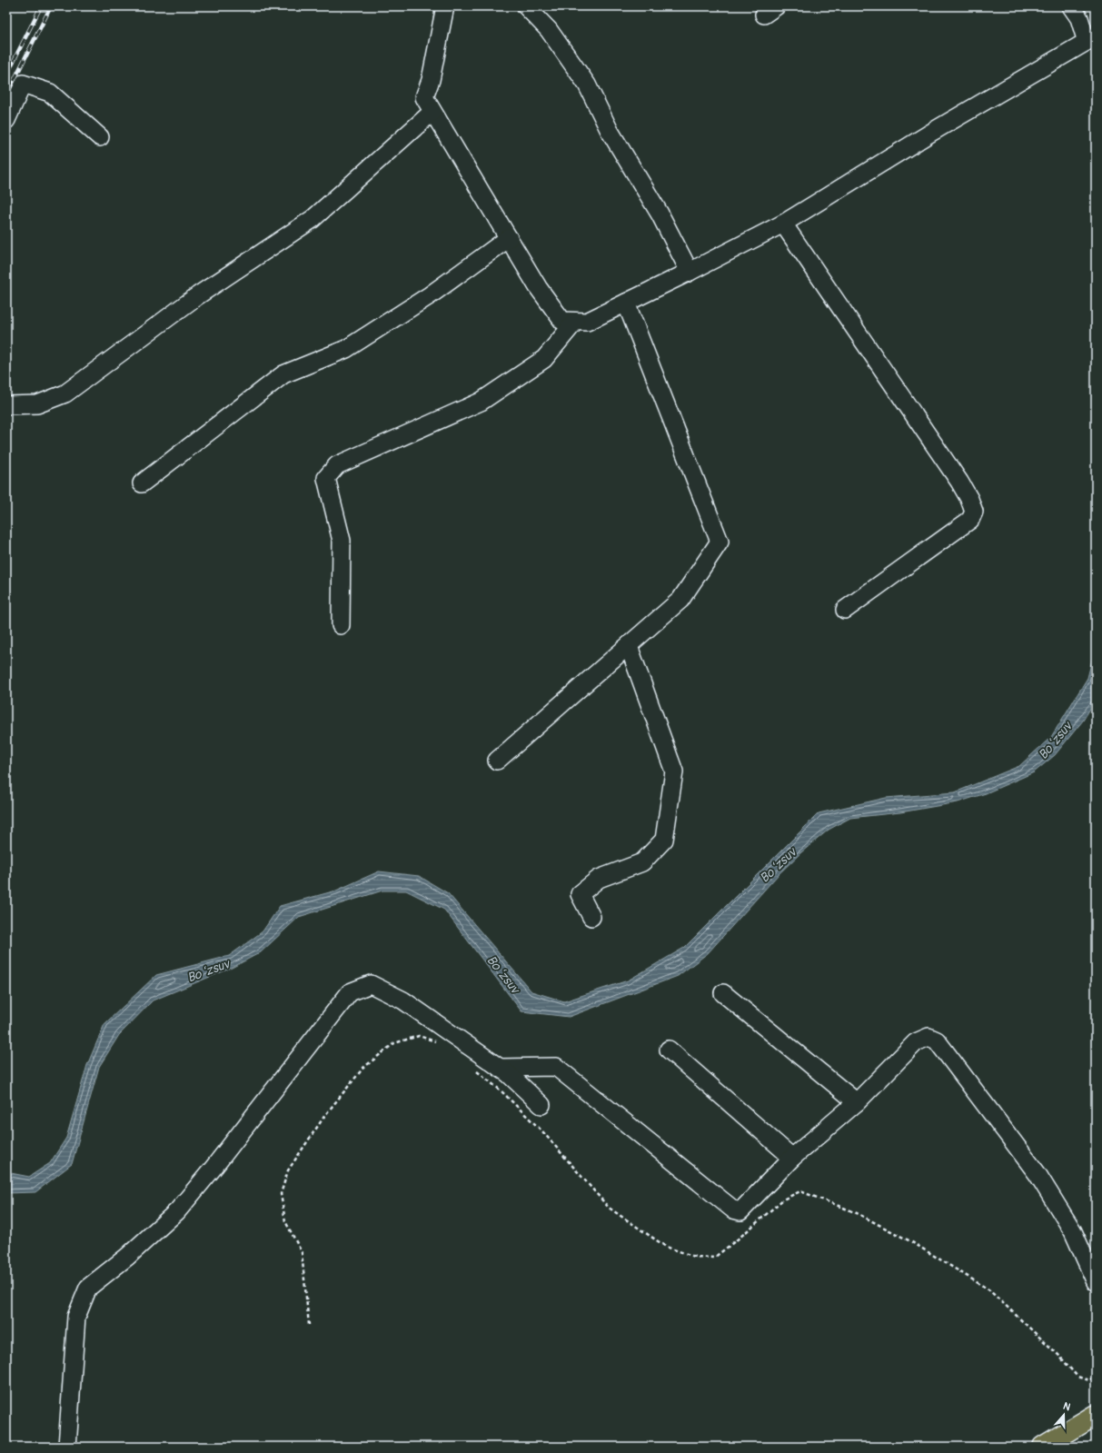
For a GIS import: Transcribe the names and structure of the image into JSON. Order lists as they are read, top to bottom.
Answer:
{
  "water": ["Boʻzsuv"],
  "north": "top"
}
